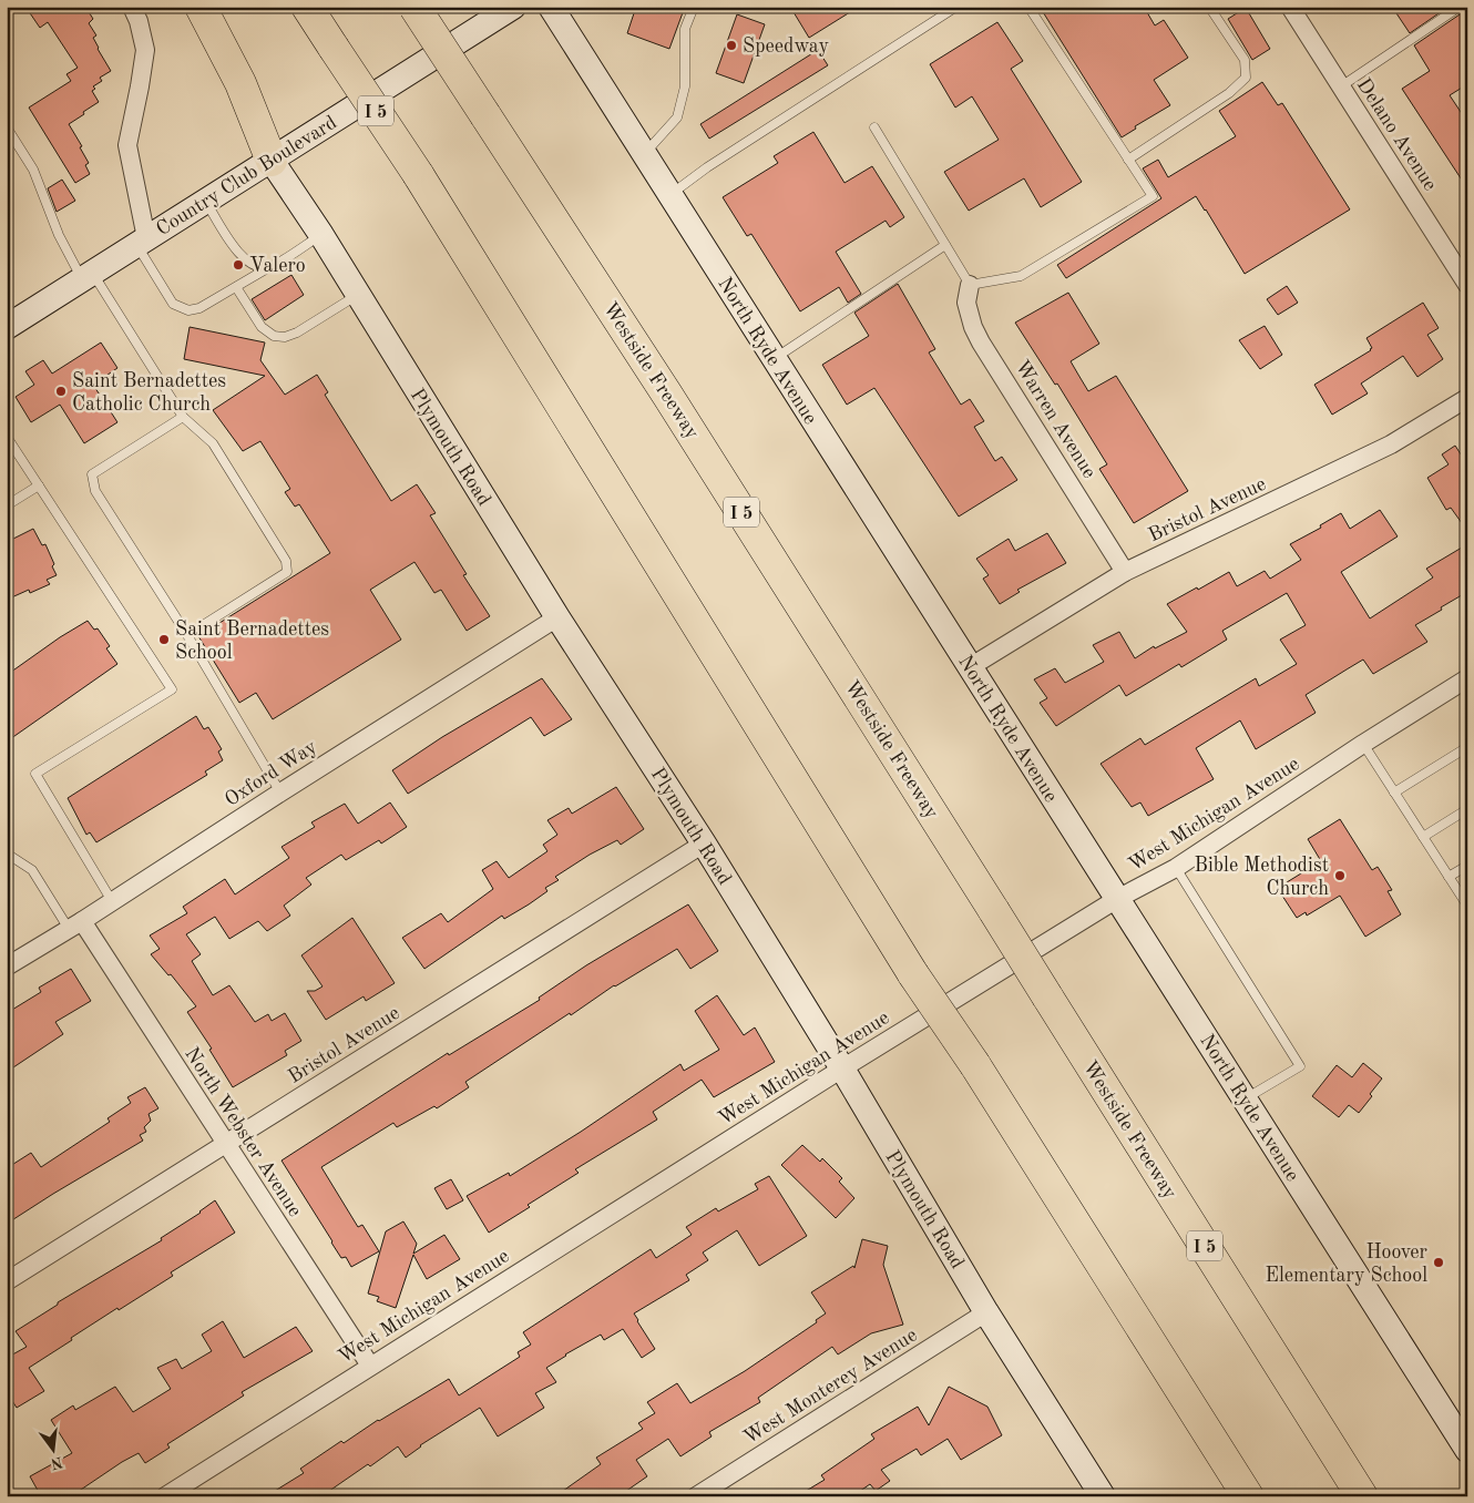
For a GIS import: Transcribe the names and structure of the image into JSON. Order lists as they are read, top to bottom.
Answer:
{
  "streets": {
    "highway": ["I 5", "Westside Freeway"],
    "street": [
      "Delano Avenue",
      "Country Club Boulevard",
      "North Ryde Avenue",
      "Warren Avenue",
      "Plymouth Road",
      "Bristol Avenue",
      "Oxford Way",
      "West Michigan Avenue",
      "North Webster Avenue",
      "West Monterey Avenue"
    ]
  },
  "crossings": [
    ["Country Club Boulevard", "Plymouth Road"],
    ["North Ryde Avenue", "Bristol Avenue"],
    ["North Ryde Avenue", "West Michigan Avenue"],
    ["Warren Avenue", "Bristol Avenue"],
    ["Plymouth Road", "Bristol Avenue"],
    ["Plymouth Road", "Oxford Way"],
    ["Plymouth Road", "West Michigan Avenue"],
    ["Plymouth Road", "West Monterey Avenue"],
    ["Bristol Avenue", "North Webster Avenue"],
    ["Oxford Way", "North Webster Avenue"],
    ["West Michigan Avenue", "North Webster Avenue"]
  ],
  "places": [
    "Speedway",
    "Valero",
    "Saint Bernadettes Catholic Church",
    "Saint Bernadettes School",
    "Bible Methodist Church",
    "Hoover Elementary School"
  ],
  "north": "bottom"
}
